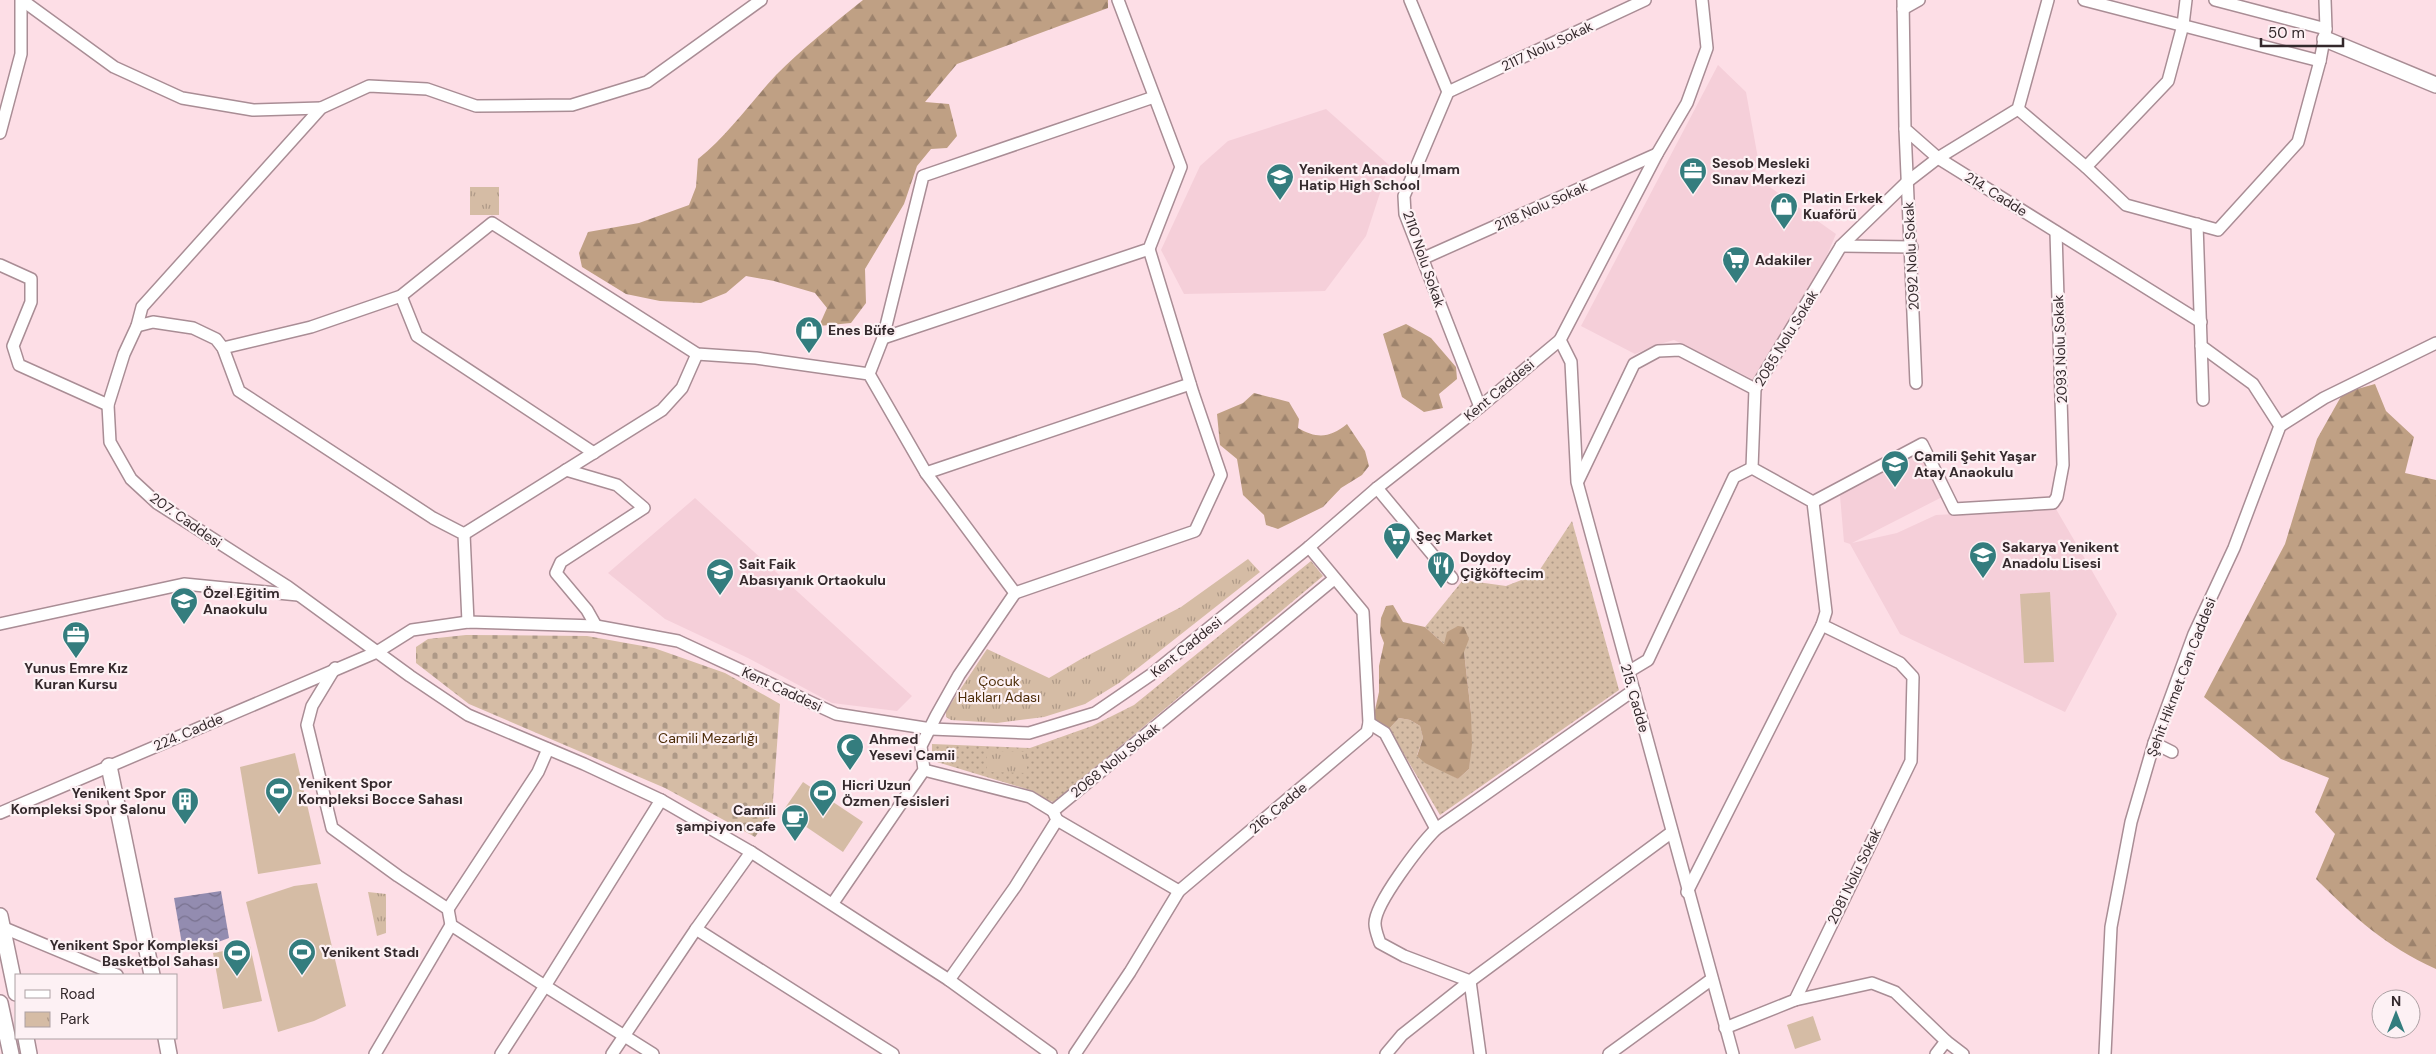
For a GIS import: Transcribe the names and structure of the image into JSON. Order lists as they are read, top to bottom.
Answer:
{
  "streets": {
    "street": [
      "2117 Nolu Sokak",
      "214. Cadde",
      "2118 Nolu Sokak",
      "2092 Nolu Sokak",
      "2110 Nolu Sokak",
      "2085 Nolu Sokak",
      "2093 Nolu Sokak",
      "Kent Caddesi",
      "207. Caddesi",
      "Şehit Hikmet Can Caddesi",
      "215. Cadde",
      "224. Cadde",
      "2068 Nolu Sokak",
      "216. Cadde",
      "2081 Nolu Sokak"
    ]
  },
  "crossings": [
    ["2117 Nolu Sokak", "2110 Nolu Sokak"],
    ["214. Cadde", "2092 Nolu Sokak"],
    ["214. Cadde", "2085 Nolu Sokak"],
    ["214. Cadde", "2093 Nolu Sokak"],
    ["2118 Nolu Sokak", "2110 Nolu Sokak"],
    ["2118 Nolu Sokak", "Kent Caddesi"],
    ["2092 Nolu Sokak", "2085 Nolu Sokak"],
    ["2110 Nolu Sokak", "Kent Caddesi"],
    ["Kent Caddesi", "207. Caddesi"],
    ["Kent Caddesi", "215. Cadde"],
    ["Kent Caddesi", "224. Cadde"],
    ["207. Caddesi", "224. Cadde"],
    ["207. Caddesi", "2068 Nolu Sokak"]
  ],
  "parks": ["Çocuk Hakları Adası", "Camili Mezarlığı"],
  "places": {
    "office": ["Sesob Mesleki Sınav Merkezi", "Yunus Emre Kız Kuran Kursu"],
    "school or university": [
      "Yenikent Anadolu Imam Hatip High School",
      "Camili Şehit Yaşar Atay Anaokulu",
      "Sakarya Yenikent Anadolu Lisesi",
      "Sait Faik Abasıyanık Ortaokulu",
      "Özel Eğitim Anaokulu"
    ],
    "shop": ["Platin Erkek Kuaförü", "Enes Büfe"],
    "supermarket": ["Adakiler", "Şeç Market"],
    "restaurant": ["Doydoy Çiğköftecim"],
    "mosque": ["Ahmed Yesevi Camii"],
    "sports": [
      "Yenikent Spor Kompleksi Bocce Sahası",
      "Hicri Uzun Özmen Tesisleri",
      "Yenikent Stadı",
      "Yenikent Spor Kompleksi Basketbol Sahası"
    ],
    "building": ["Yenikent Spor Kompleksi Spor Salonu"],
    "cafe": ["Camili şampiyon cafe"]
  },
  "legend": ["Road", "Park"],
  "scale_bar": "50 m",
  "north": "top"
}
